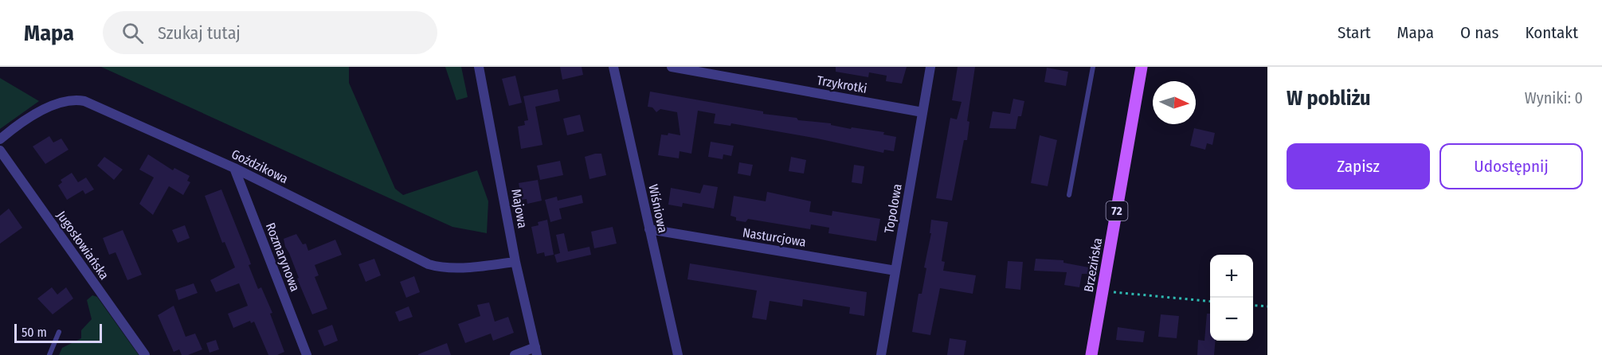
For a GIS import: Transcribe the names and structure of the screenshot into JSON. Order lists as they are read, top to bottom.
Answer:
{
  "streets": {
    "main road": ["72", "Brzezińska"],
    "street": [
      "Trzykrotki",
      "Goździkowa",
      "Majowa",
      "Wiśniowa",
      "Topolowa",
      "Nasturcjowa",
      "Jugosłowiańska",
      "Rozmarynowa"
    ]
  },
  "crossings": [
    ["Trzykrotki", "Topolowa"],
    ["Goździkowa", "Majowa"],
    ["Goździkowa", "Rozmarynowa"],
    ["Wiśniowa", "Nasturcjowa"],
    ["Topolowa", "Nasturcjowa"]
  ],
  "scale_bar": "50 m",
  "north": "right",
  "page": {
    "header": "Mapa",
    "search": "Szukaj tutaj",
    "nav": [
      "Start",
      "Mapa",
      "O nas",
      "Kontakt"
    ],
    "heading": ["W pobliżu", "Wyniki: 0"],
    "buttons": ["Zapisz", "Udostępnij"],
    "map_buttons": ["+", "−"],
    "scale": "50 m"
  }
}
